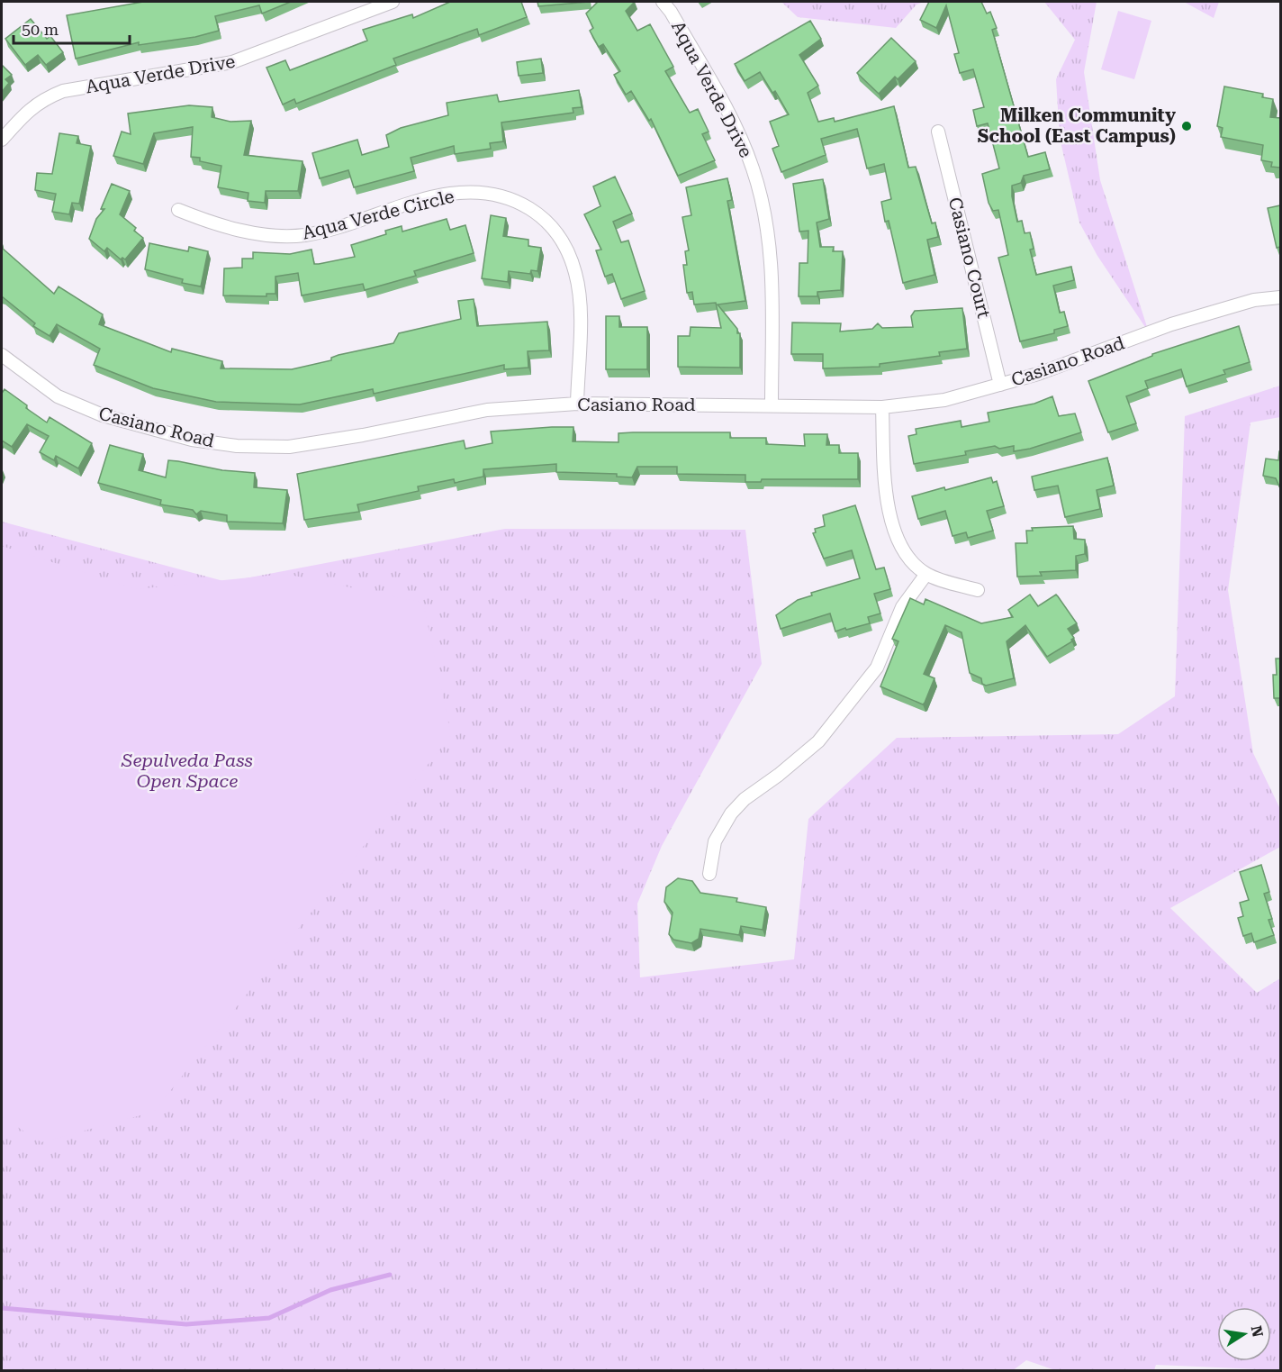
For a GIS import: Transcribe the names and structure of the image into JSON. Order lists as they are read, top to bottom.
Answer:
{
  "streets": {
    "street": [
      "Aqua Verde Drive",
      "Aqua Verde Circle",
      "Casiano Court",
      "Casiano Road"
    ]
  },
  "crossings": [
    ["Aqua Verde Drive", "Casiano Road"],
    ["Aqua Verde Circle", "Casiano Road"],
    ["Casiano Court", "Casiano Road"]
  ],
  "parks": ["Sepulveda Pass Open Space"],
  "places": ["Milken Community School (East Campus)"],
  "scale_bar": "50 m",
  "north": "right"
}
